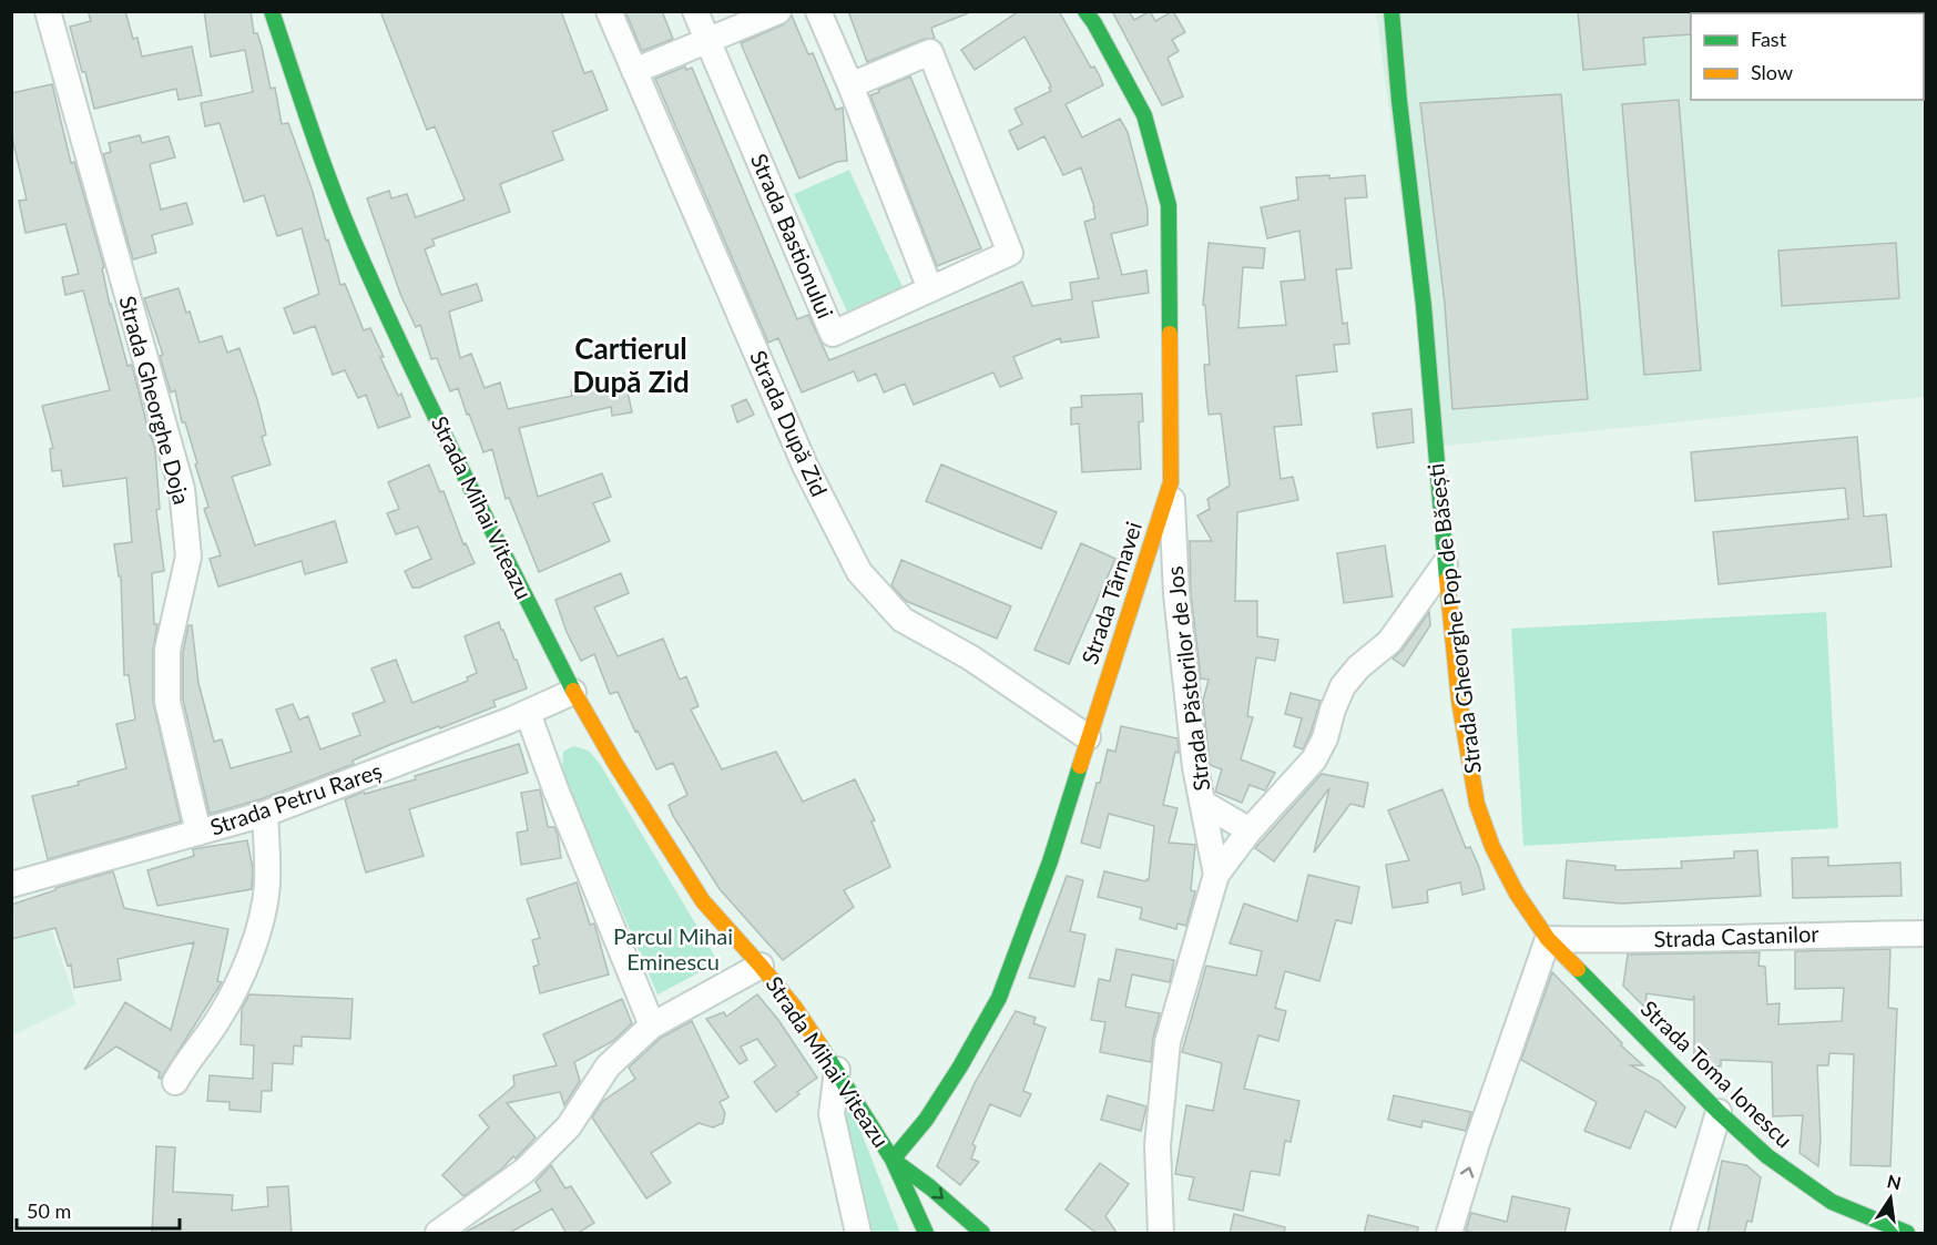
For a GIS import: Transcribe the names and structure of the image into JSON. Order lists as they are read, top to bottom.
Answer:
{
  "streets": {
    "street": [
      "Strada Bastionului",
      "Strada Gheorghe Doja",
      "Strada După Zid",
      "Strada Mihai Viteazu",
      "Strada Târnavei",
      "Strada Gheorghe Pop de Băsești",
      "Strada Păstorilor de Jos",
      "Strada Petru Rareș",
      "Strada Castanilor",
      "Strada Toma Ionescu"
    ]
  },
  "crossings": [
    ["Strada Gheorghe Doja", "Strada Petru Rareș"],
    ["Strada După Zid", "Strada Târnavei"],
    ["Strada Mihai Viteazu", "Strada Târnavei"],
    ["Strada Mihai Viteazu", "Strada Petru Rareș"],
    ["Strada Târnavei", "Strada Păstorilor de Jos"],
    ["Strada Gheorghe Pop de Băsești", "Strada Păstorilor de Jos"],
    ["Strada Gheorghe Pop de Băsești", "Strada Castanilor"],
    ["Strada Gheorghe Pop de Băsești", "Strada Toma Ionescu"],
    ["Strada Castanilor", "Strada Toma Ionescu"]
  ],
  "districts": ["Cartierul După Zid"],
  "parks": ["Parcul Mihai Eminescu"],
  "legend": ["Fast", "Slow"],
  "scale_bar": "50 m",
  "north": "top"
}
